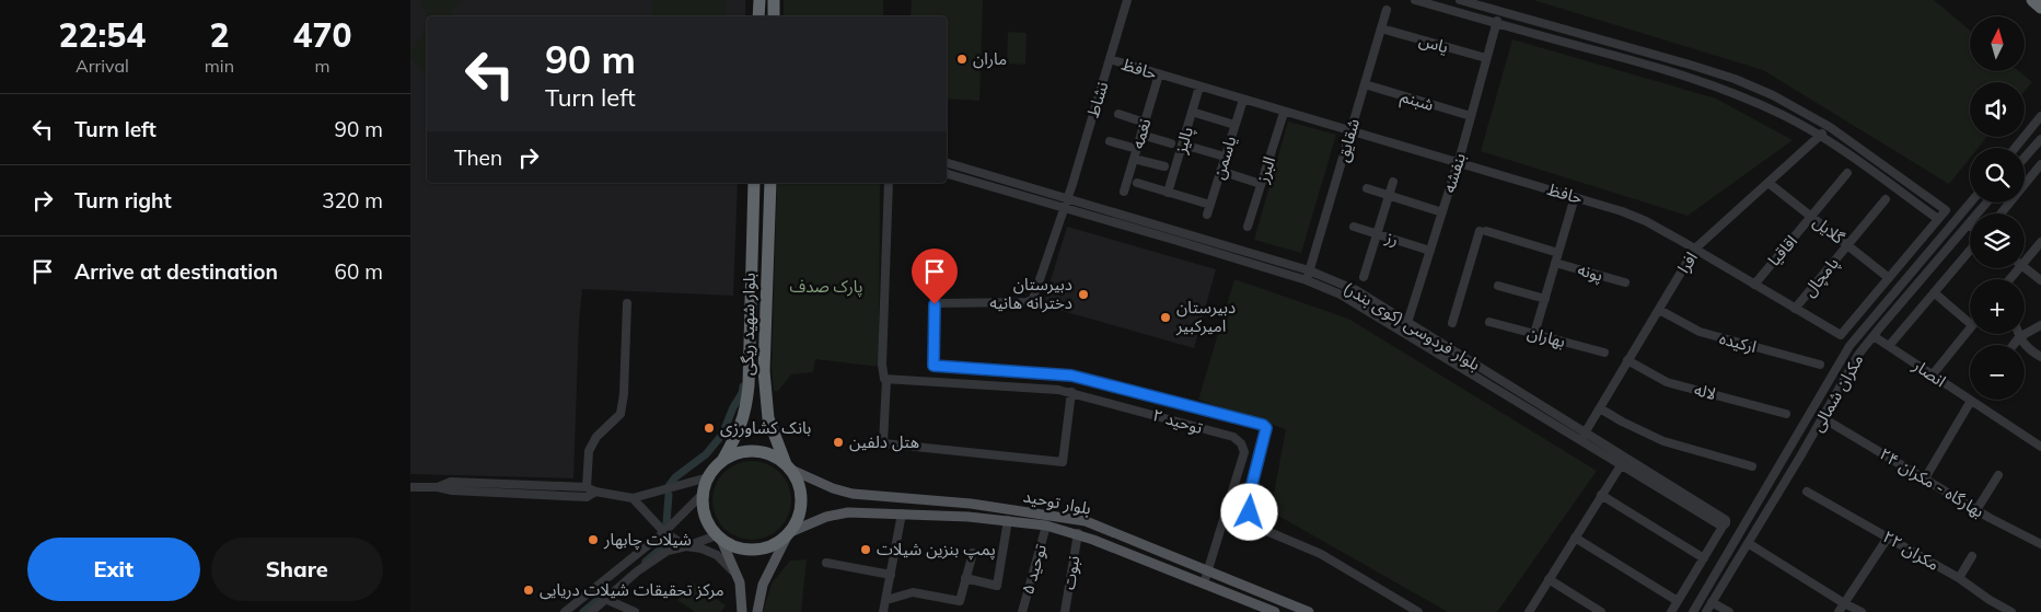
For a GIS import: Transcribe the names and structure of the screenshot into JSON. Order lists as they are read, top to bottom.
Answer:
{
  "streets": {
    "highway": ["بلوار شهید ریگی"],
    "main road": ["بلوار توحید"],
    "street": [
      "یاس",
      "حافظ",
      "نشاط",
      "شبنم",
      "نغمه",
      "پالیز",
      "شقایق",
      "یاسمن",
      "البرز",
      "بنفشه",
      "گلایل",
      "رز",
      "اقاقیا",
      "افرا",
      "پونه",
      "پامچال",
      "بلوار فردوسی (کوی بندر)",
      "بهاران",
      "ارکیده",
      "انصار",
      "لاله",
      "مکران شمالی",
      "توحید ۲",
      "بهارگاه - مکران ۲۴",
      "مکران ۲۲",
      "توحید ۵",
      "نبوت"
    ]
  },
  "crossings": [
    ["یاس", "شقایق"],
    ["یاس", "بنفشه"],
    ["حافظ", "نشاط"],
    ["حافظ", "نغمه"],
    ["حافظ", "پالیز"],
    ["حافظ", "شقایق"],
    ["حافظ", "یاسمن"],
    ["حافظ", "البرز"],
    ["حافظ", "بنفشه"],
    ["حافظ", "گلایل"],
    ["حافظ", "اقاقیا"],
    ["حافظ", "افرا"],
    ["حافظ", "پامچال"],
    ["نشاط", "بلوار فردوسی (کوی بندر)"],
    ["شبنم", "شقایق"],
    ["شبنم", "بنفشه"],
    ["شقایق", "بلوار فردوسی (کوی بندر)"],
    ["بنفشه", "رز"],
    ["بنفشه", "بلوار فردوسی (کوی بندر)"],
    ["گلایل", "اقاقیا"],
    ["گلایل", "افرا"],
    ["گلایل", "پامچال"],
    ["افرا", "بلوار فردوسی (کوی بندر)"],
    ["افرا", "ارکیده"],
    ["افرا", "لاله"],
    ["بلوار شهید ریگی", "بلوار توحید"],
    ["انصار", "مکران شمالی"],
    ["مکران شمالی", "بهارگاه - مکران ۲۴"],
    ["توحید ۲", "بلوار توحید"],
    ["بلوار توحید", "توحید ۵"],
    ["بلوار توحید", "نبوت"]
  ],
  "parks": ["پارک صدف"],
  "places": [
    "ماران",
    "دبیرستان دخترانه هانیه",
    "دبیرستان امیرکبیر",
    "بانک کشاورزی",
    "هتل دلفین",
    "شیلات چابهار",
    "پمپ بنزین شیلات",
    "مرکز تحقیقات شیلات دریایی"
  ],
  "north": "top",
  "page": {
    "eta": [
      "22:54",
      "Arrival",
      "2",
      "min",
      "470",
      "m"
    ],
    "map_buttons": ["+", "−"],
    "turn": ["90 m", "Turn left"],
    "list": [
      {
        "name": "Turn left",
        "value": "90 m"
      },
      {
        "name": "Turn right",
        "value": "320 m"
      },
      {
        "name": "Arrive at destination",
        "value": "60 m"
      }
    ],
    "then": "Then",
    "buttons": ["Exit", "Share"]
  }
}
